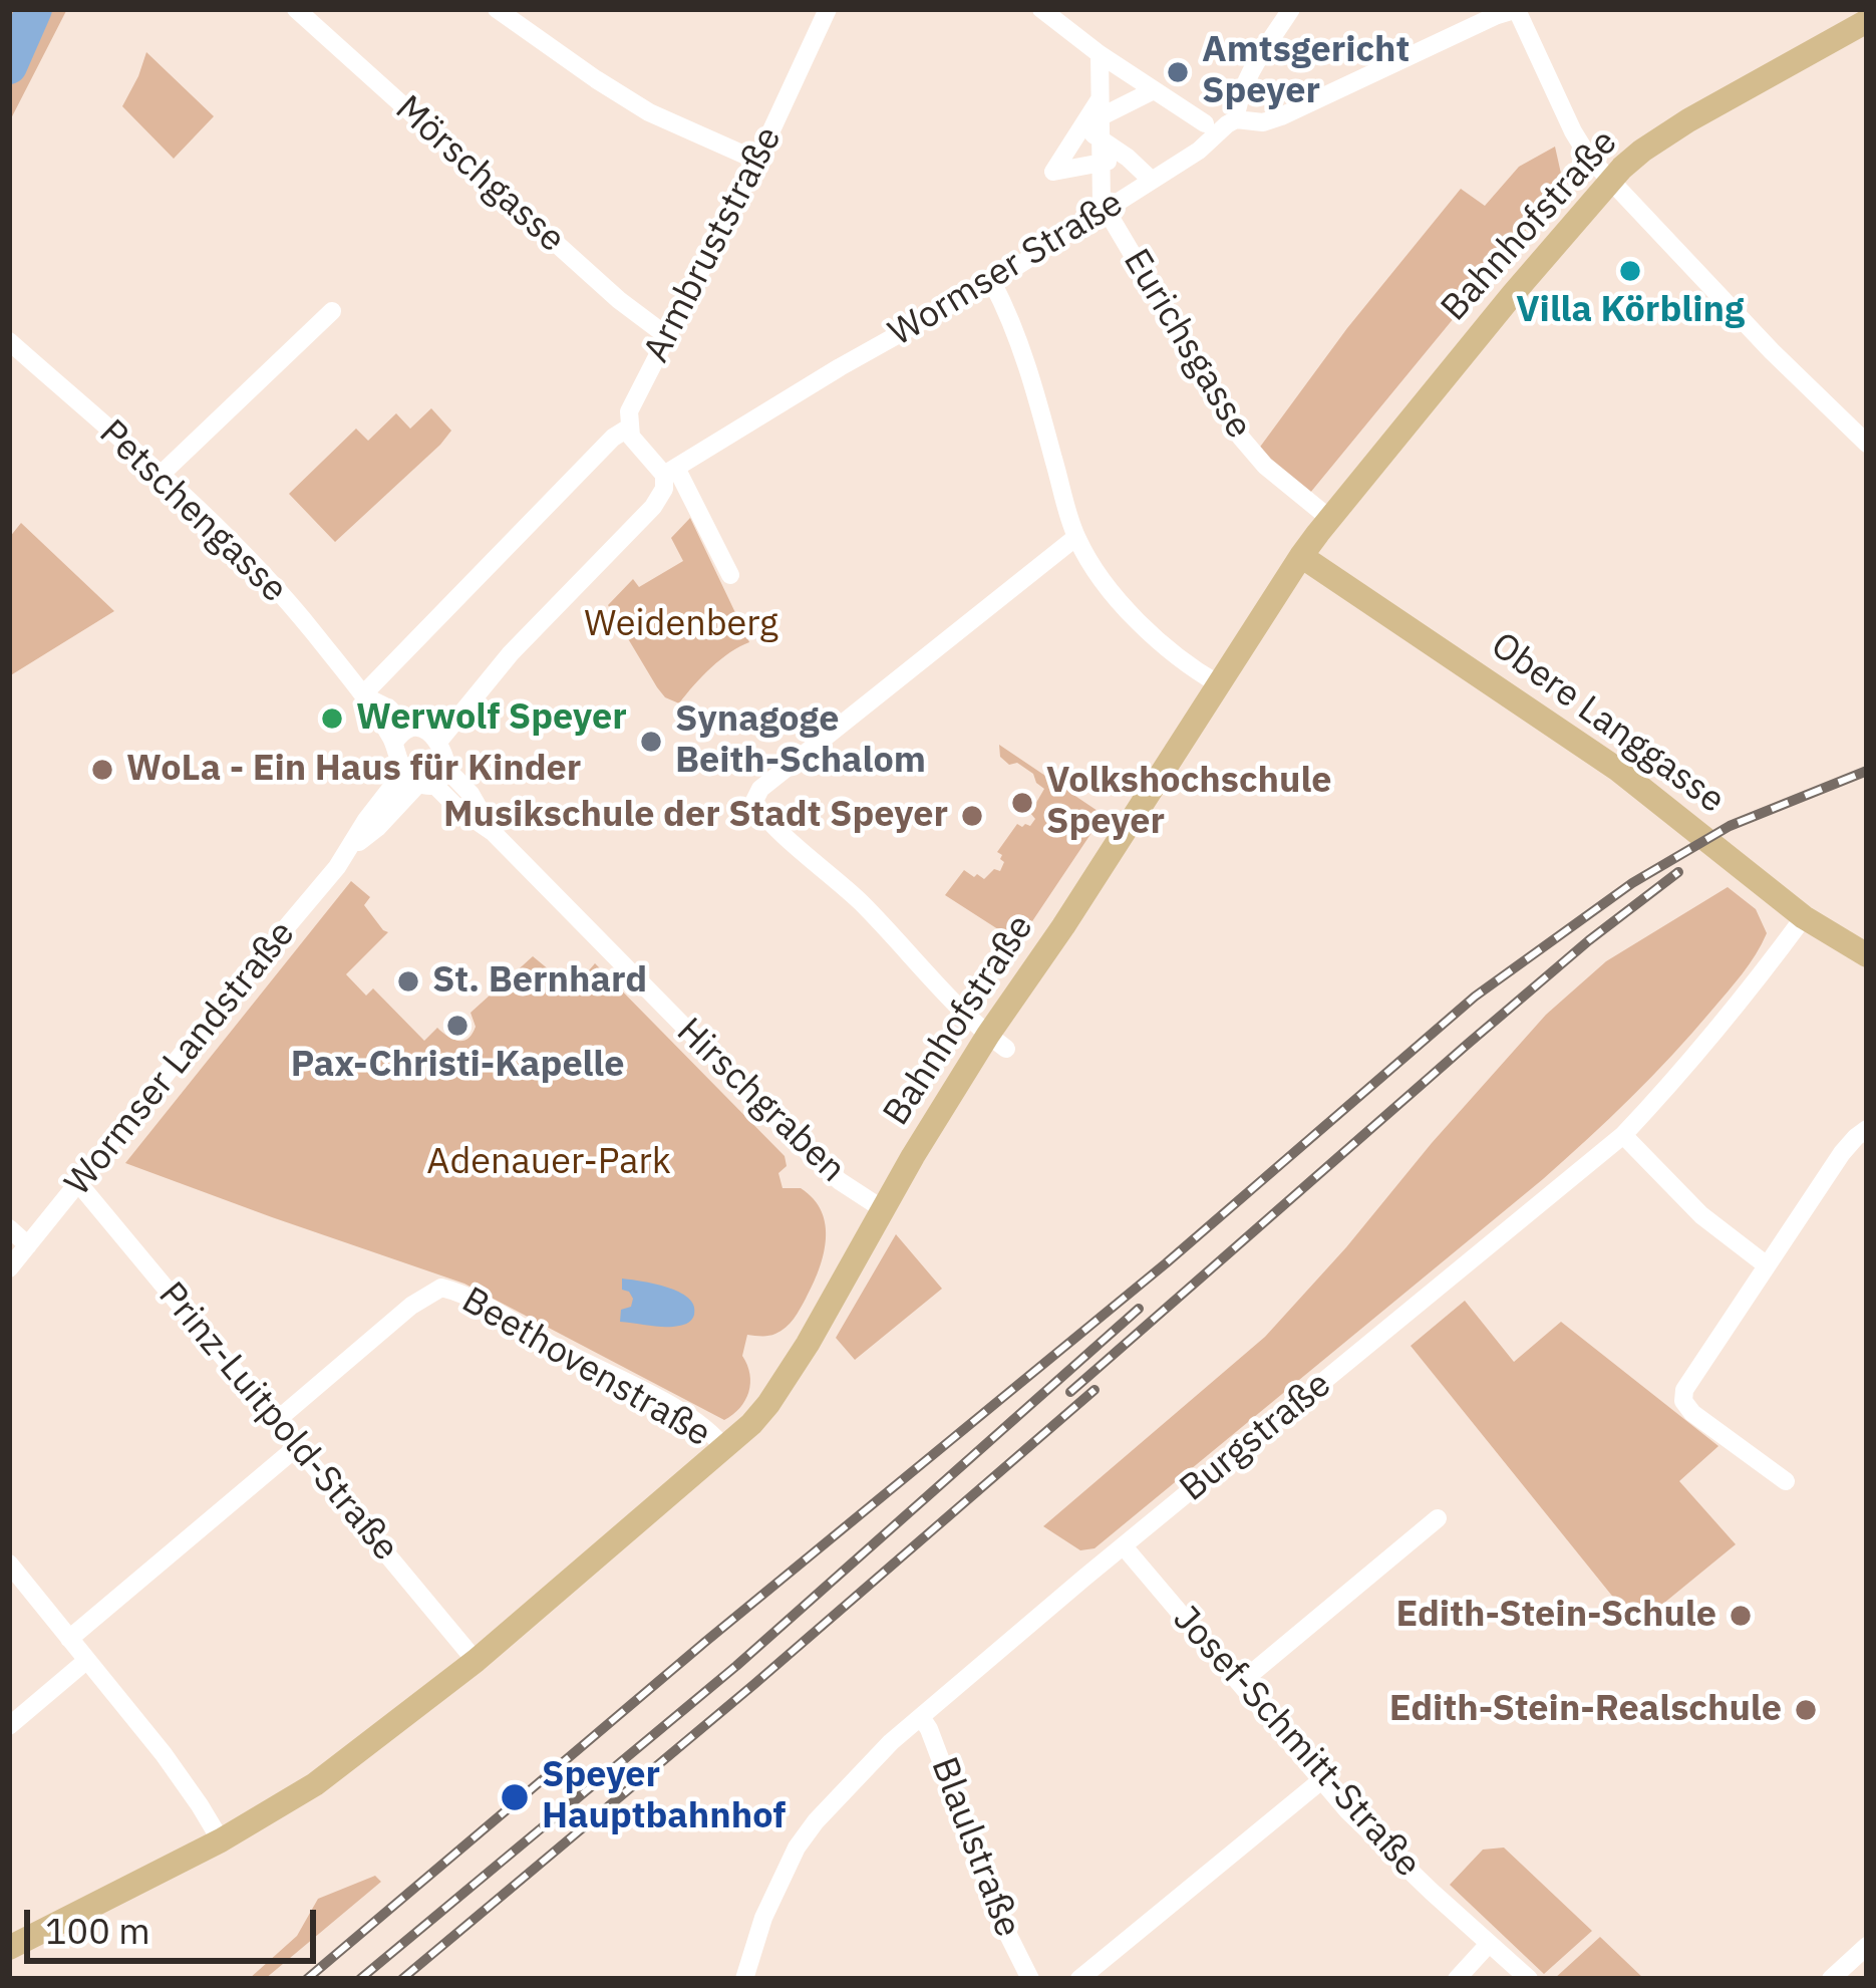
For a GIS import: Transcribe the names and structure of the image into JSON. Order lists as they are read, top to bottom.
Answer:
{
  "streets": {
    "main road": ["Bahnhofstraße", "Obere Langgasse"],
    "street": [
      "Mörschgasse",
      "Armbruststraße",
      "Wormser Straße",
      "Eurichsgasse",
      "Petschengasse",
      "Wormser Landstraße",
      "Hirschgraben",
      "Beethovenstraße",
      "Prinz-Luitpold-Straße",
      "Burgstraße",
      "Josef-Schmitt-Straße",
      "Blaulstraße"
    ]
  },
  "crossings": [
    ["Mörschgasse", "Armbruststraße"],
    ["Bahnhofstraße", "Eurichsgasse"],
    ["Bahnhofstraße", "Obere Langgasse"],
    ["Bahnhofstraße", "Hirschgraben"],
    ["Bahnhofstraße", "Beethovenstraße"],
    ["Bahnhofstraße", "Prinz-Luitpold-Straße"],
    ["Wormser Straße", "Eurichsgasse"],
    ["Obere Langgasse", "Burgstraße"],
    ["Wormser Landstraße", "Hirschgraben"],
    ["Wormser Landstraße", "Prinz-Luitpold-Straße"],
    ["Beethovenstraße", "Prinz-Luitpold-Straße"],
    ["Burgstraße", "Josef-Schmitt-Straße"],
    ["Burgstraße", "Blaulstraße"]
  ],
  "parks": ["Weidenberg", "Adenauer-Park"],
  "places": [
    "Amtsgericht Speyer",
    "Villa Körbling",
    "Werwolf Speyer",
    "Synagoge Beith-Schalom",
    "WoLa - Ein Haus für Kinder",
    "Volkshochschule Speyer",
    "Musikschule der Stadt Speyer",
    "St. Bernhard",
    "Pax-Christi-Kapelle",
    "Edith-Stein-Schule",
    "Edith-Stein-Realschule",
    "Speyer Hauptbahnhof"
  ],
  "scale_bar": "100 m"
}
